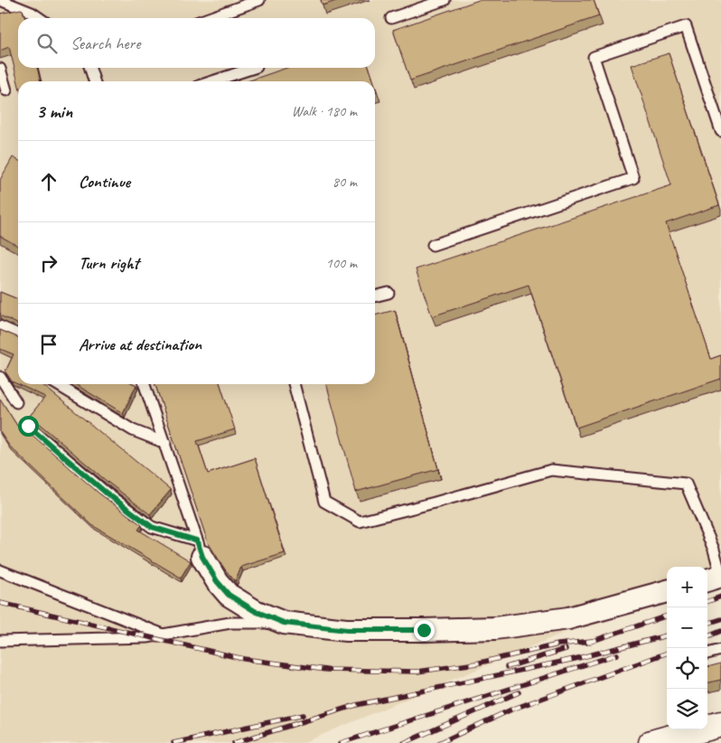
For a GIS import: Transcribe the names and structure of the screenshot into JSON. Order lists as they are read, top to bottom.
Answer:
{
  "page": {
    "search": "Search here",
    "heading": ["3 min", "Walk · 180 m"],
    "list": [
      ["Continue", "80 m"],
      ["Turn right", "100 m"],
      "Arrive at destination"
    ],
    "map_buttons": ["+", "−"]
  }
}
